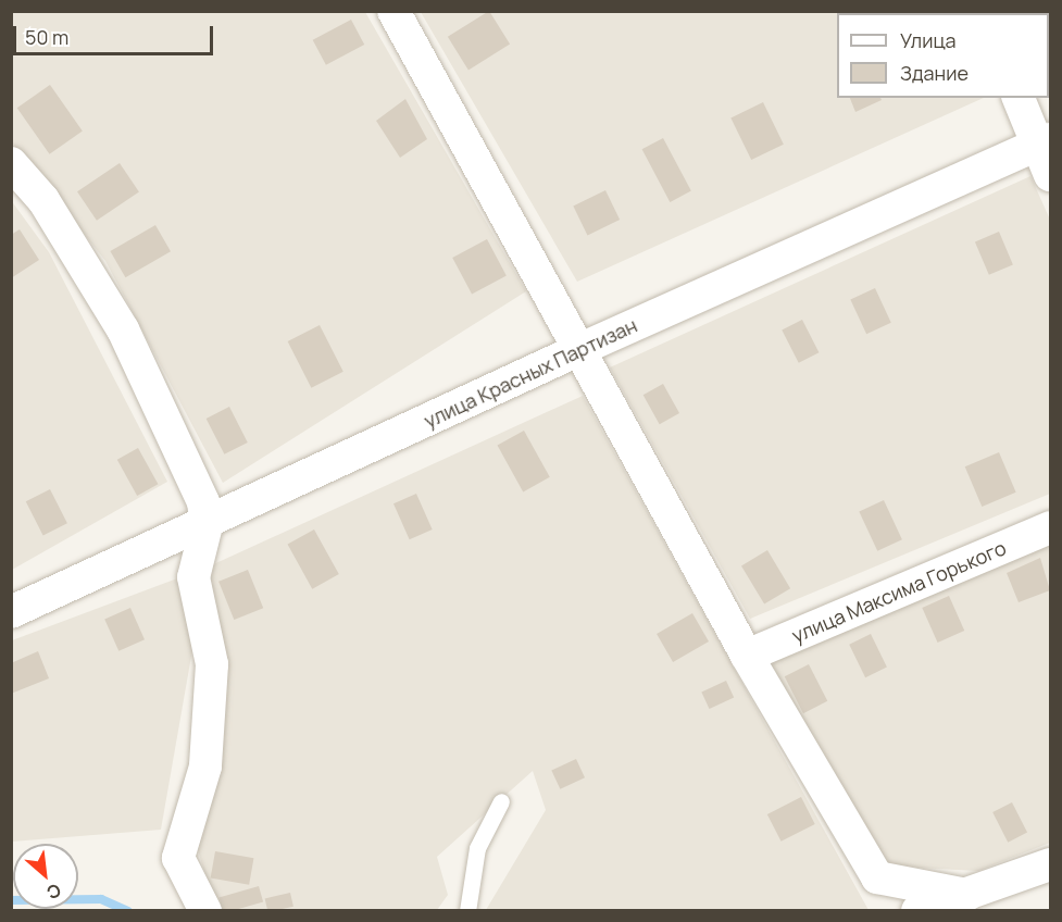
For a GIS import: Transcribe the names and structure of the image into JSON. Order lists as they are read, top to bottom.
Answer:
{
  "streets": {
    "street": ["улица Красных Партизан", "улица Максима Горького"]
  },
  "legend": ["Улица", "Здание"],
  "scale_bar": "50 m",
  "north": "bottom right"
}
